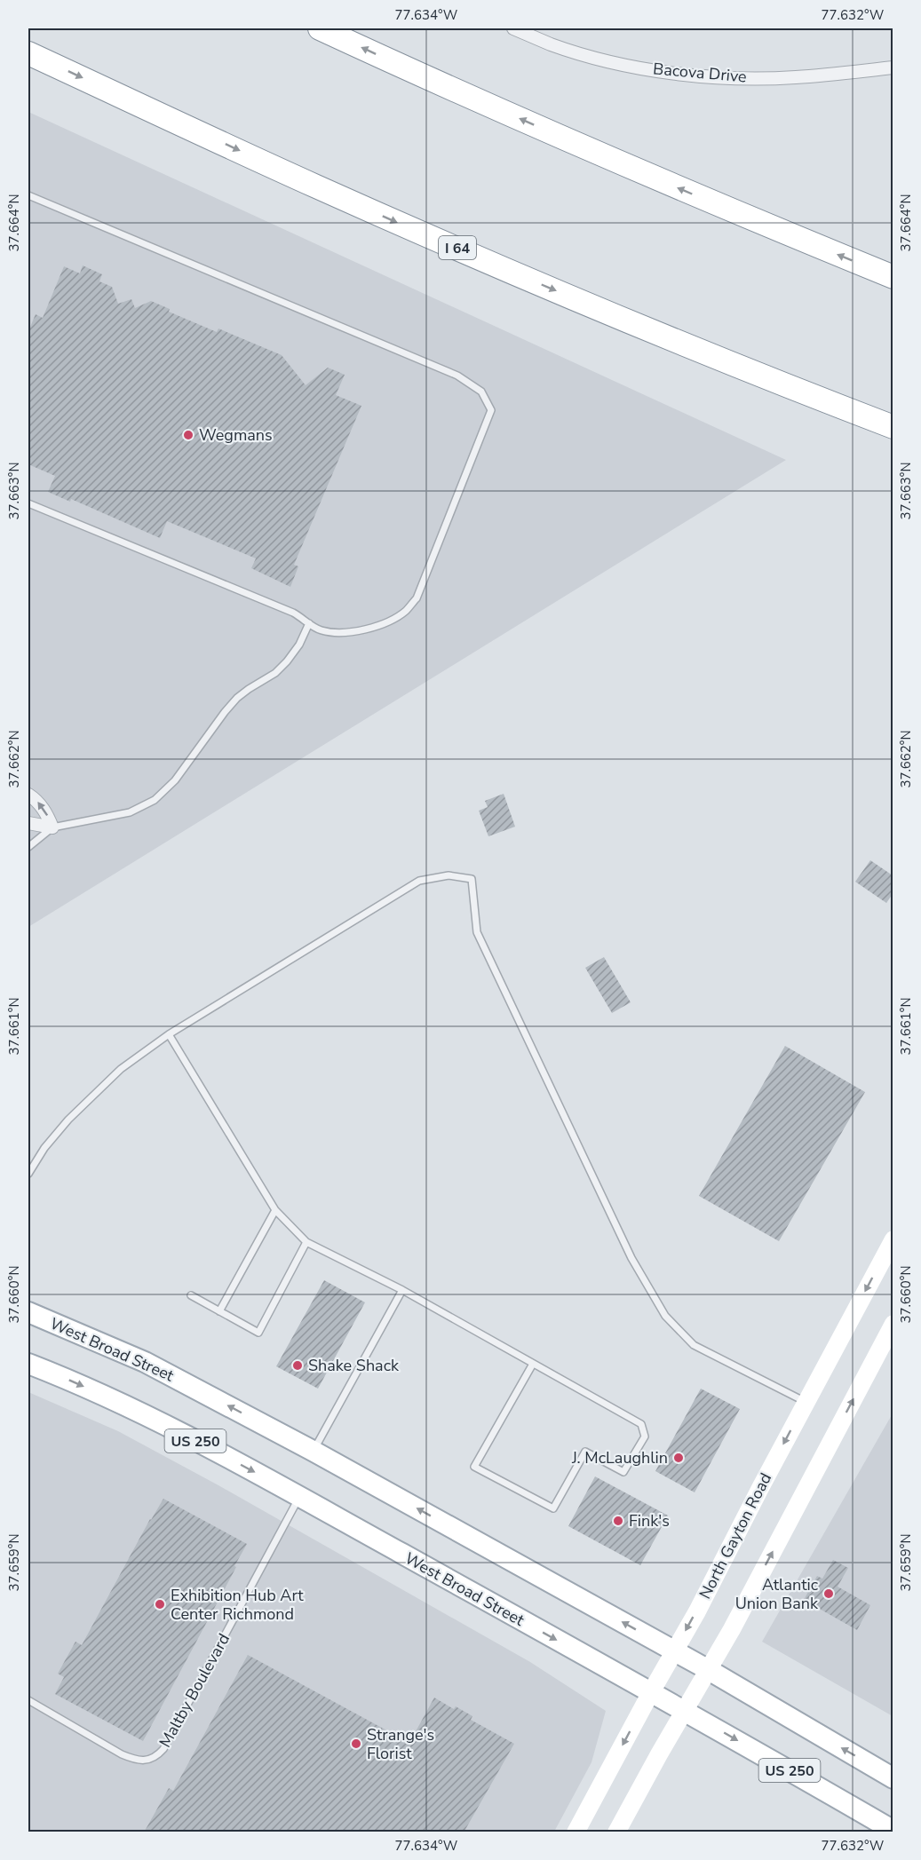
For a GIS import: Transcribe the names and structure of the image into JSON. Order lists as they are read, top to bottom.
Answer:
{
  "streets": {
    "highway": ["I 64"],
    "main road": ["West Broad Street", "US 250", "North Gayton Road"],
    "street": ["Bacova Drive"],
    "lane": ["Maltby Boulevard"]
  },
  "crossings": [
    ["West Broad Street", "North Gayton Road"],
    ["West Broad Street", "Maltby Boulevard"]
  ],
  "places": [
    "Wegmans",
    "Shake Shack",
    "J. McLaughlin",
    "Fink's",
    "Atlantic Union Bank",
    "Exhibition Hub Art Center Richmond",
    "Strange's Florist"
  ],
  "coordinates": [
    "77.634°W",
    "77.632°W",
    "37.664°N",
    "37.663°N",
    "37.662°N",
    "37.661°N",
    "37.660°N",
    "37.659°N"
  ]
}
